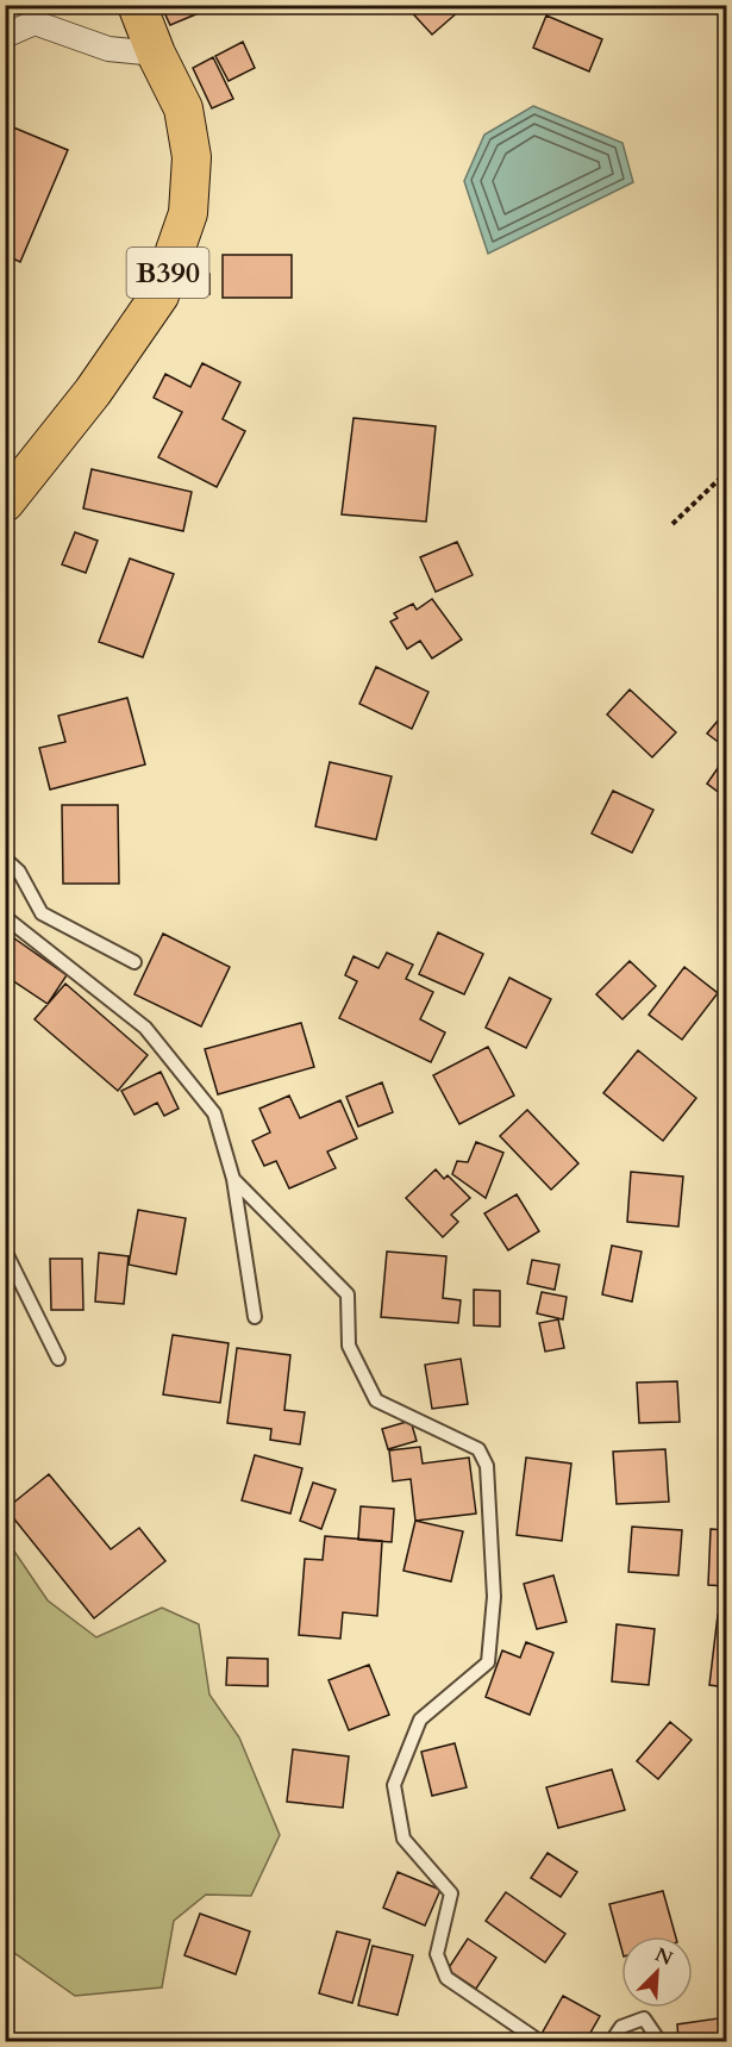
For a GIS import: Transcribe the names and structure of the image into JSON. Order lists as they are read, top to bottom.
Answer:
{
  "streets": {
    "main road": ["B390"]
  },
  "north": "top right"
}
